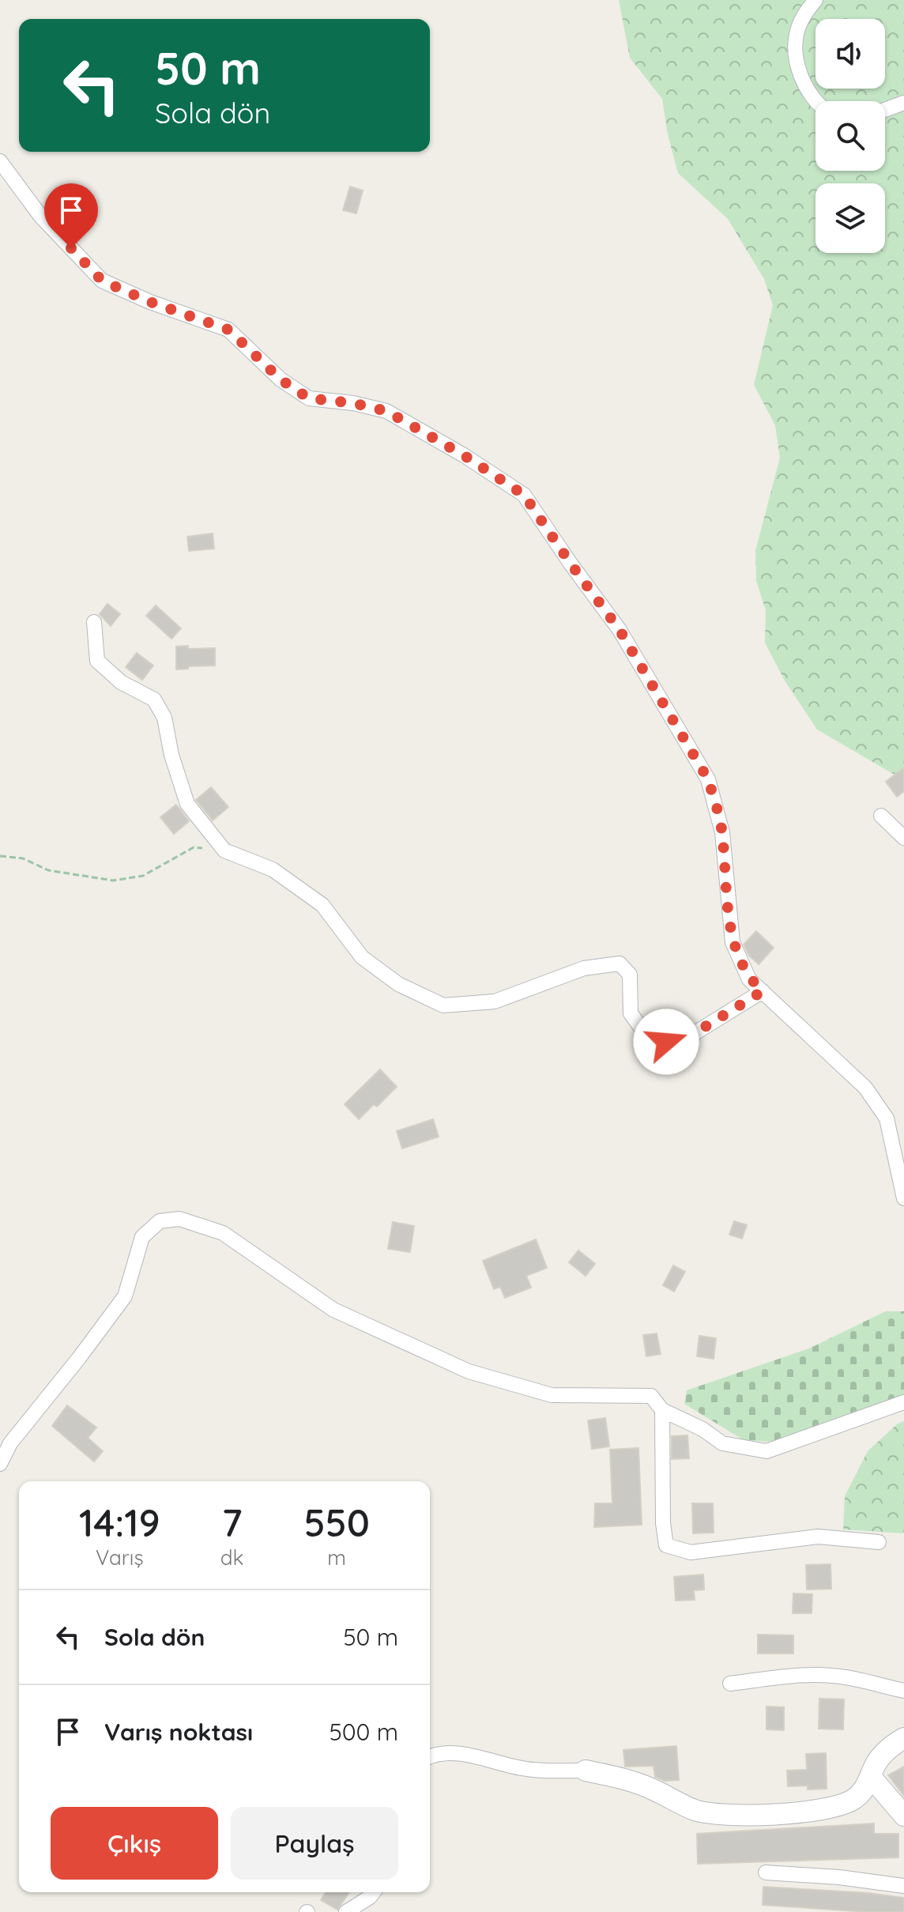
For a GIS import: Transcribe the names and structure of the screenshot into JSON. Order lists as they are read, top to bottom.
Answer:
{
  "page": {
    "turn": ["50 m", "Sola dön"],
    "eta": [
      "14:19",
      "Varış",
      "7",
      "dk",
      "550",
      "m"
    ],
    "list": [
      {
        "name": "Sola dön",
        "value": "50 m"
      },
      {
        "name": "Varış noktası",
        "value": "500 m"
      }
    ],
    "buttons": ["Çıkış", "Paylaş"]
  }
}
